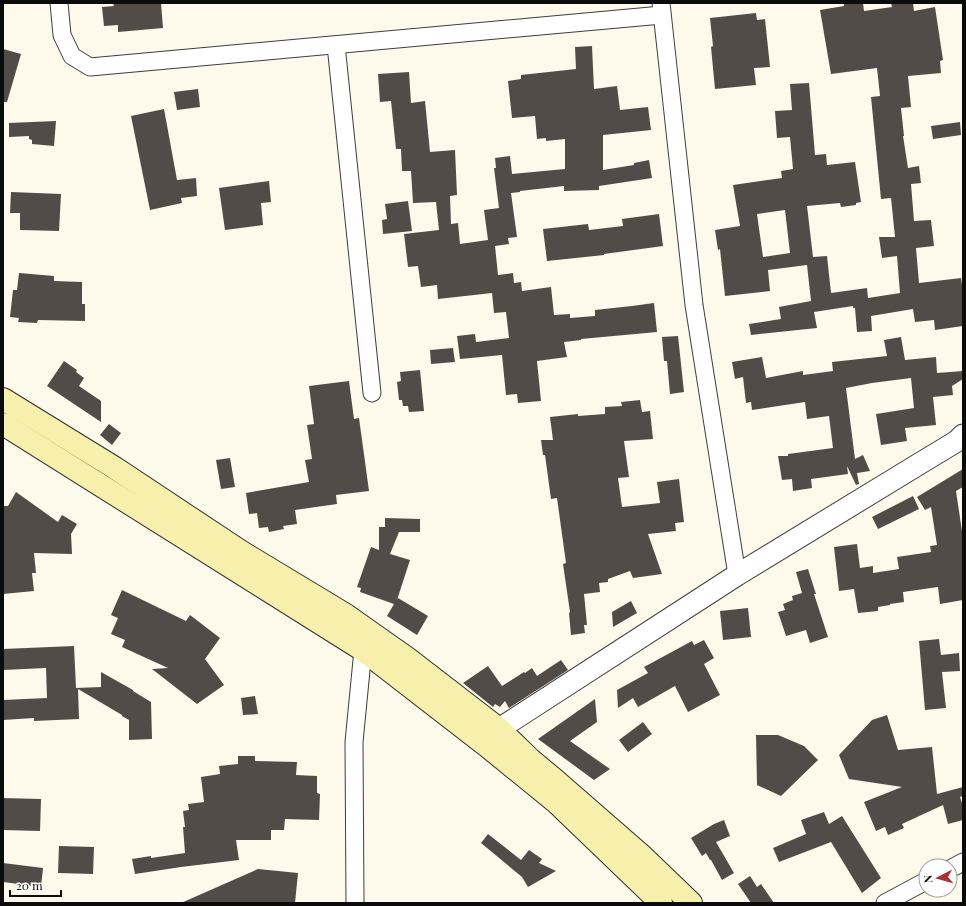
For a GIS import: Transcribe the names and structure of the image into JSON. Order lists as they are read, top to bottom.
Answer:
{
  "scale_bar": "20 m",
  "north": "left"
}
